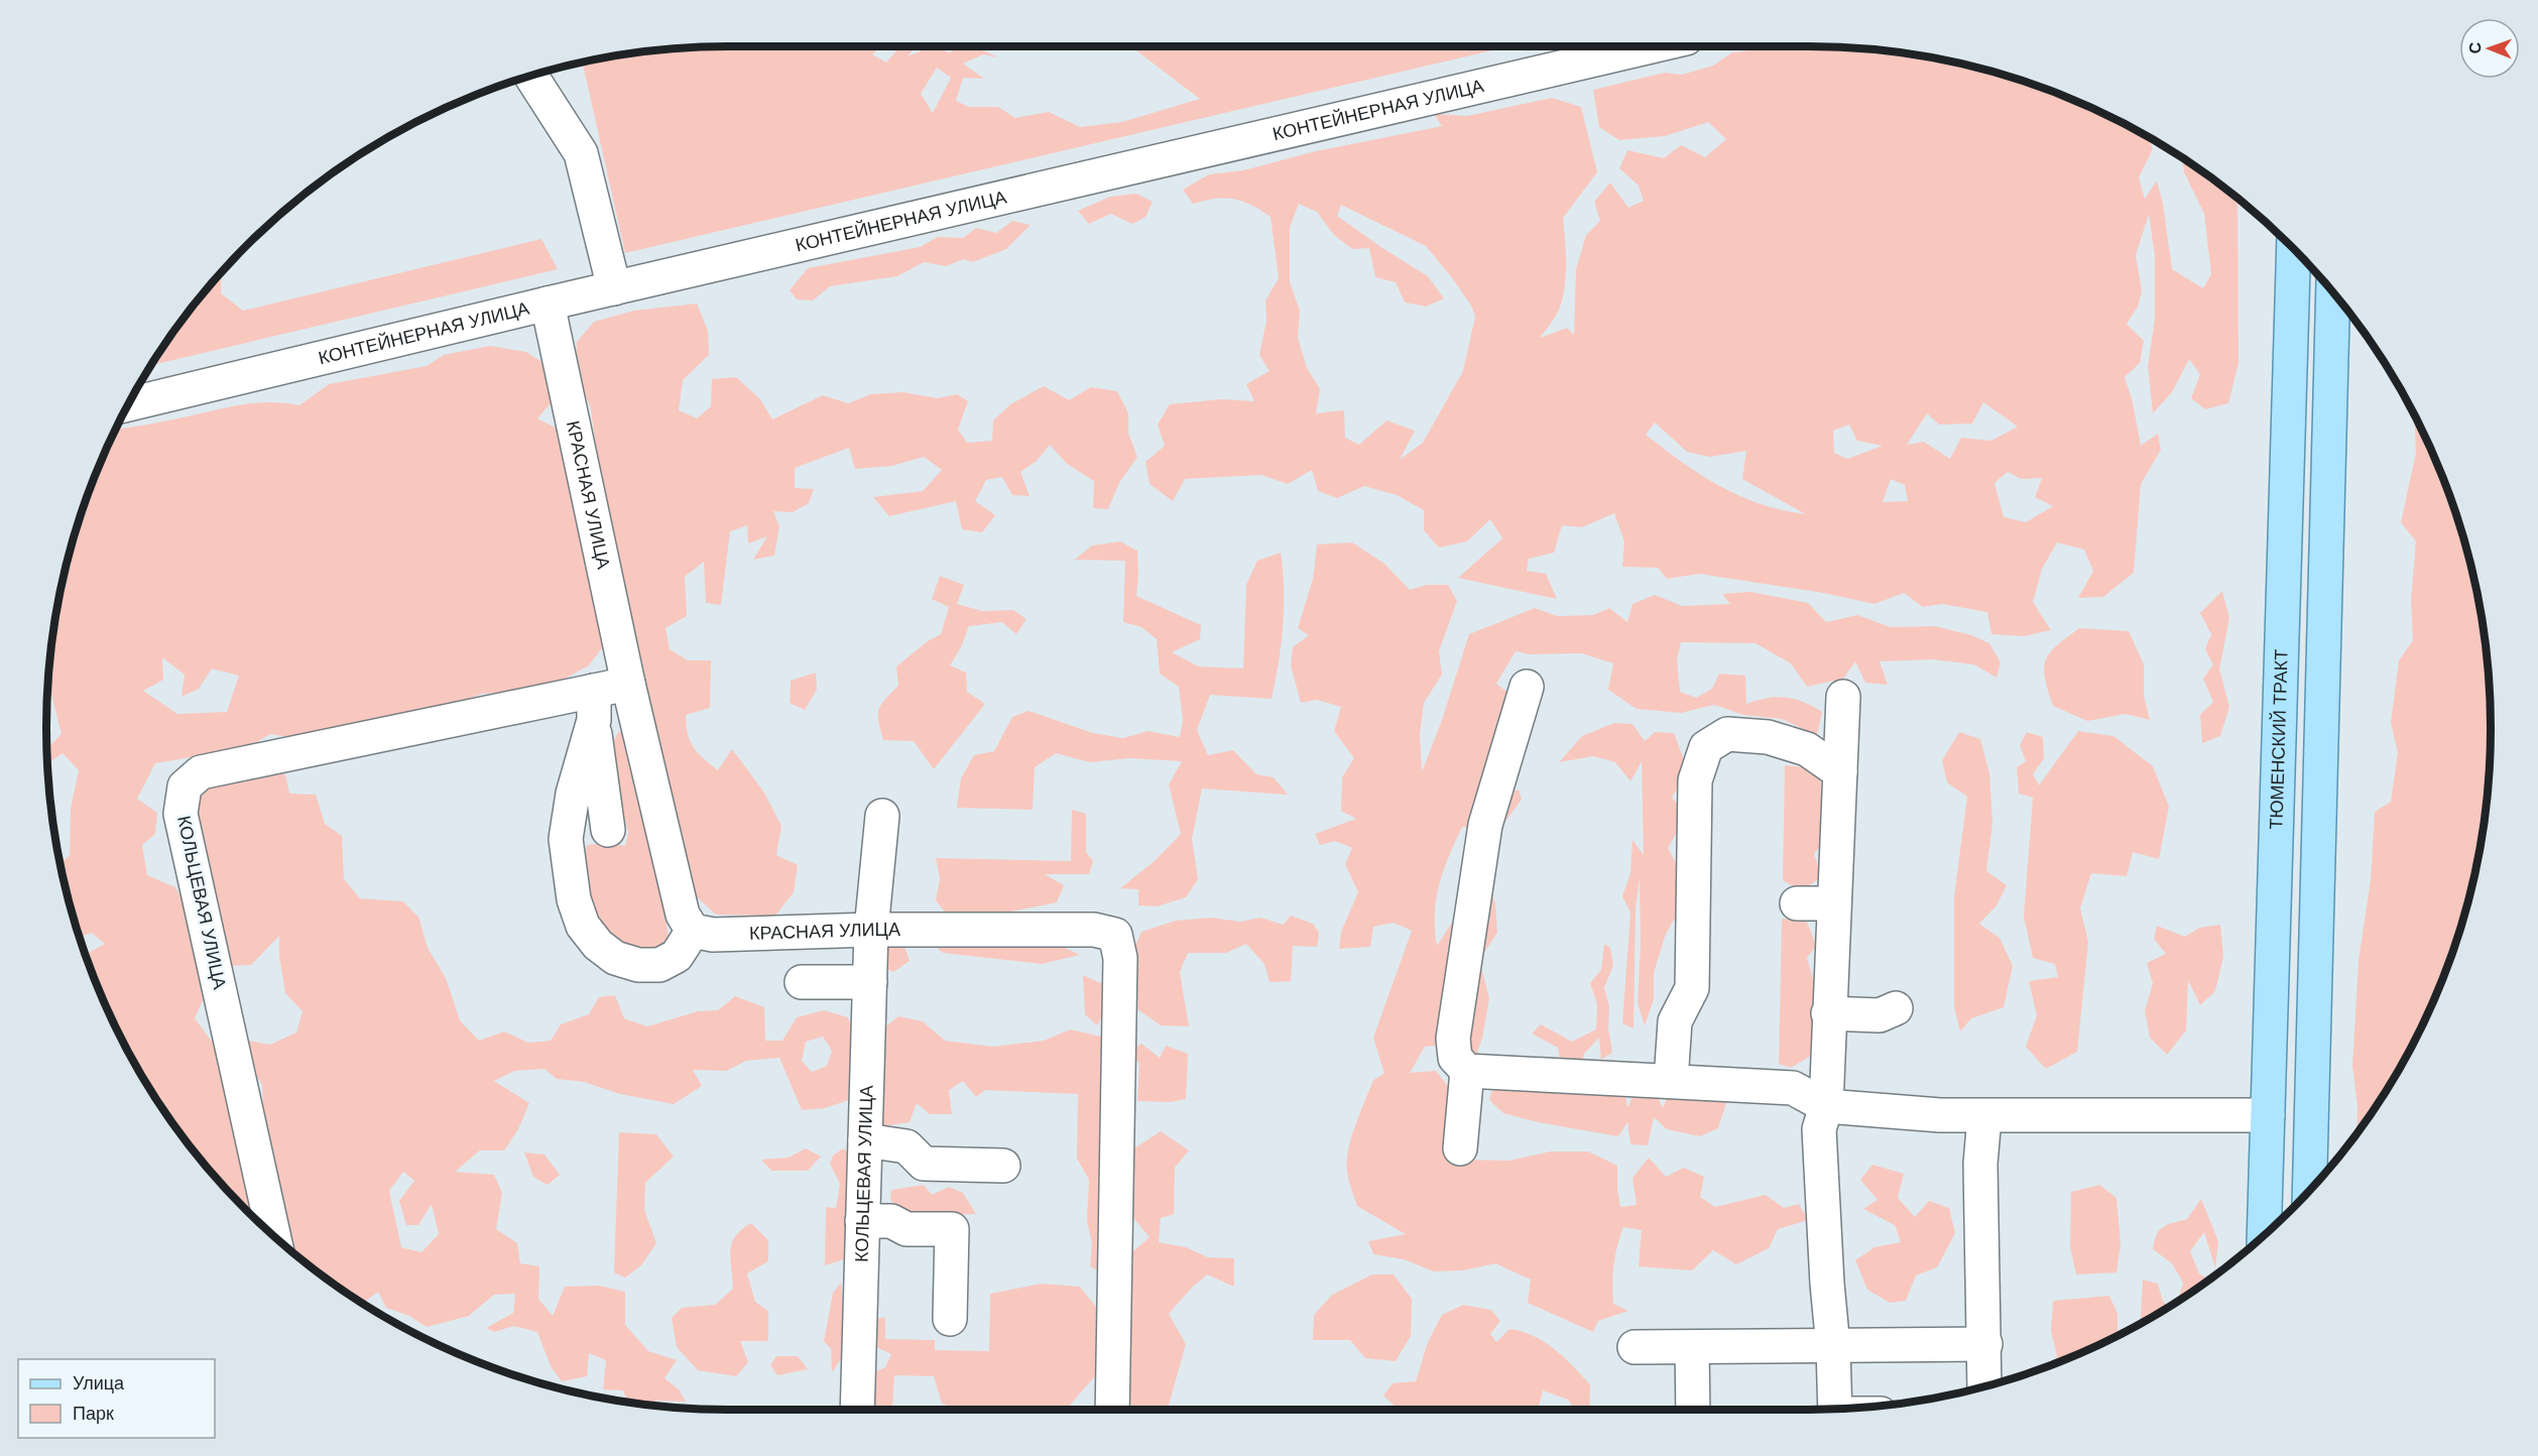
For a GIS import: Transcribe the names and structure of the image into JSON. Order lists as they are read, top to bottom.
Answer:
{
  "streets": {
    "main road": ["ТЮМЕНСКИЙ ТРАКТ"],
    "street": ["КОНТЕЙНЕРНАЯ УЛИЦА", "КРАСНАЯ УЛИЦА", "КОЛЬЦЕВАЯ УЛИЦА"]
  },
  "crossings": [
    ["КОНТЕЙНЕРНАЯ УЛИЦА", "КРАСНАЯ УЛИЦА"],
    ["КРАСНАЯ УЛИЦА", "КОЛЬЦЕВАЯ УЛИЦА"]
  ],
  "legend": ["Улица", "Парк"],
  "north": "left"
}
